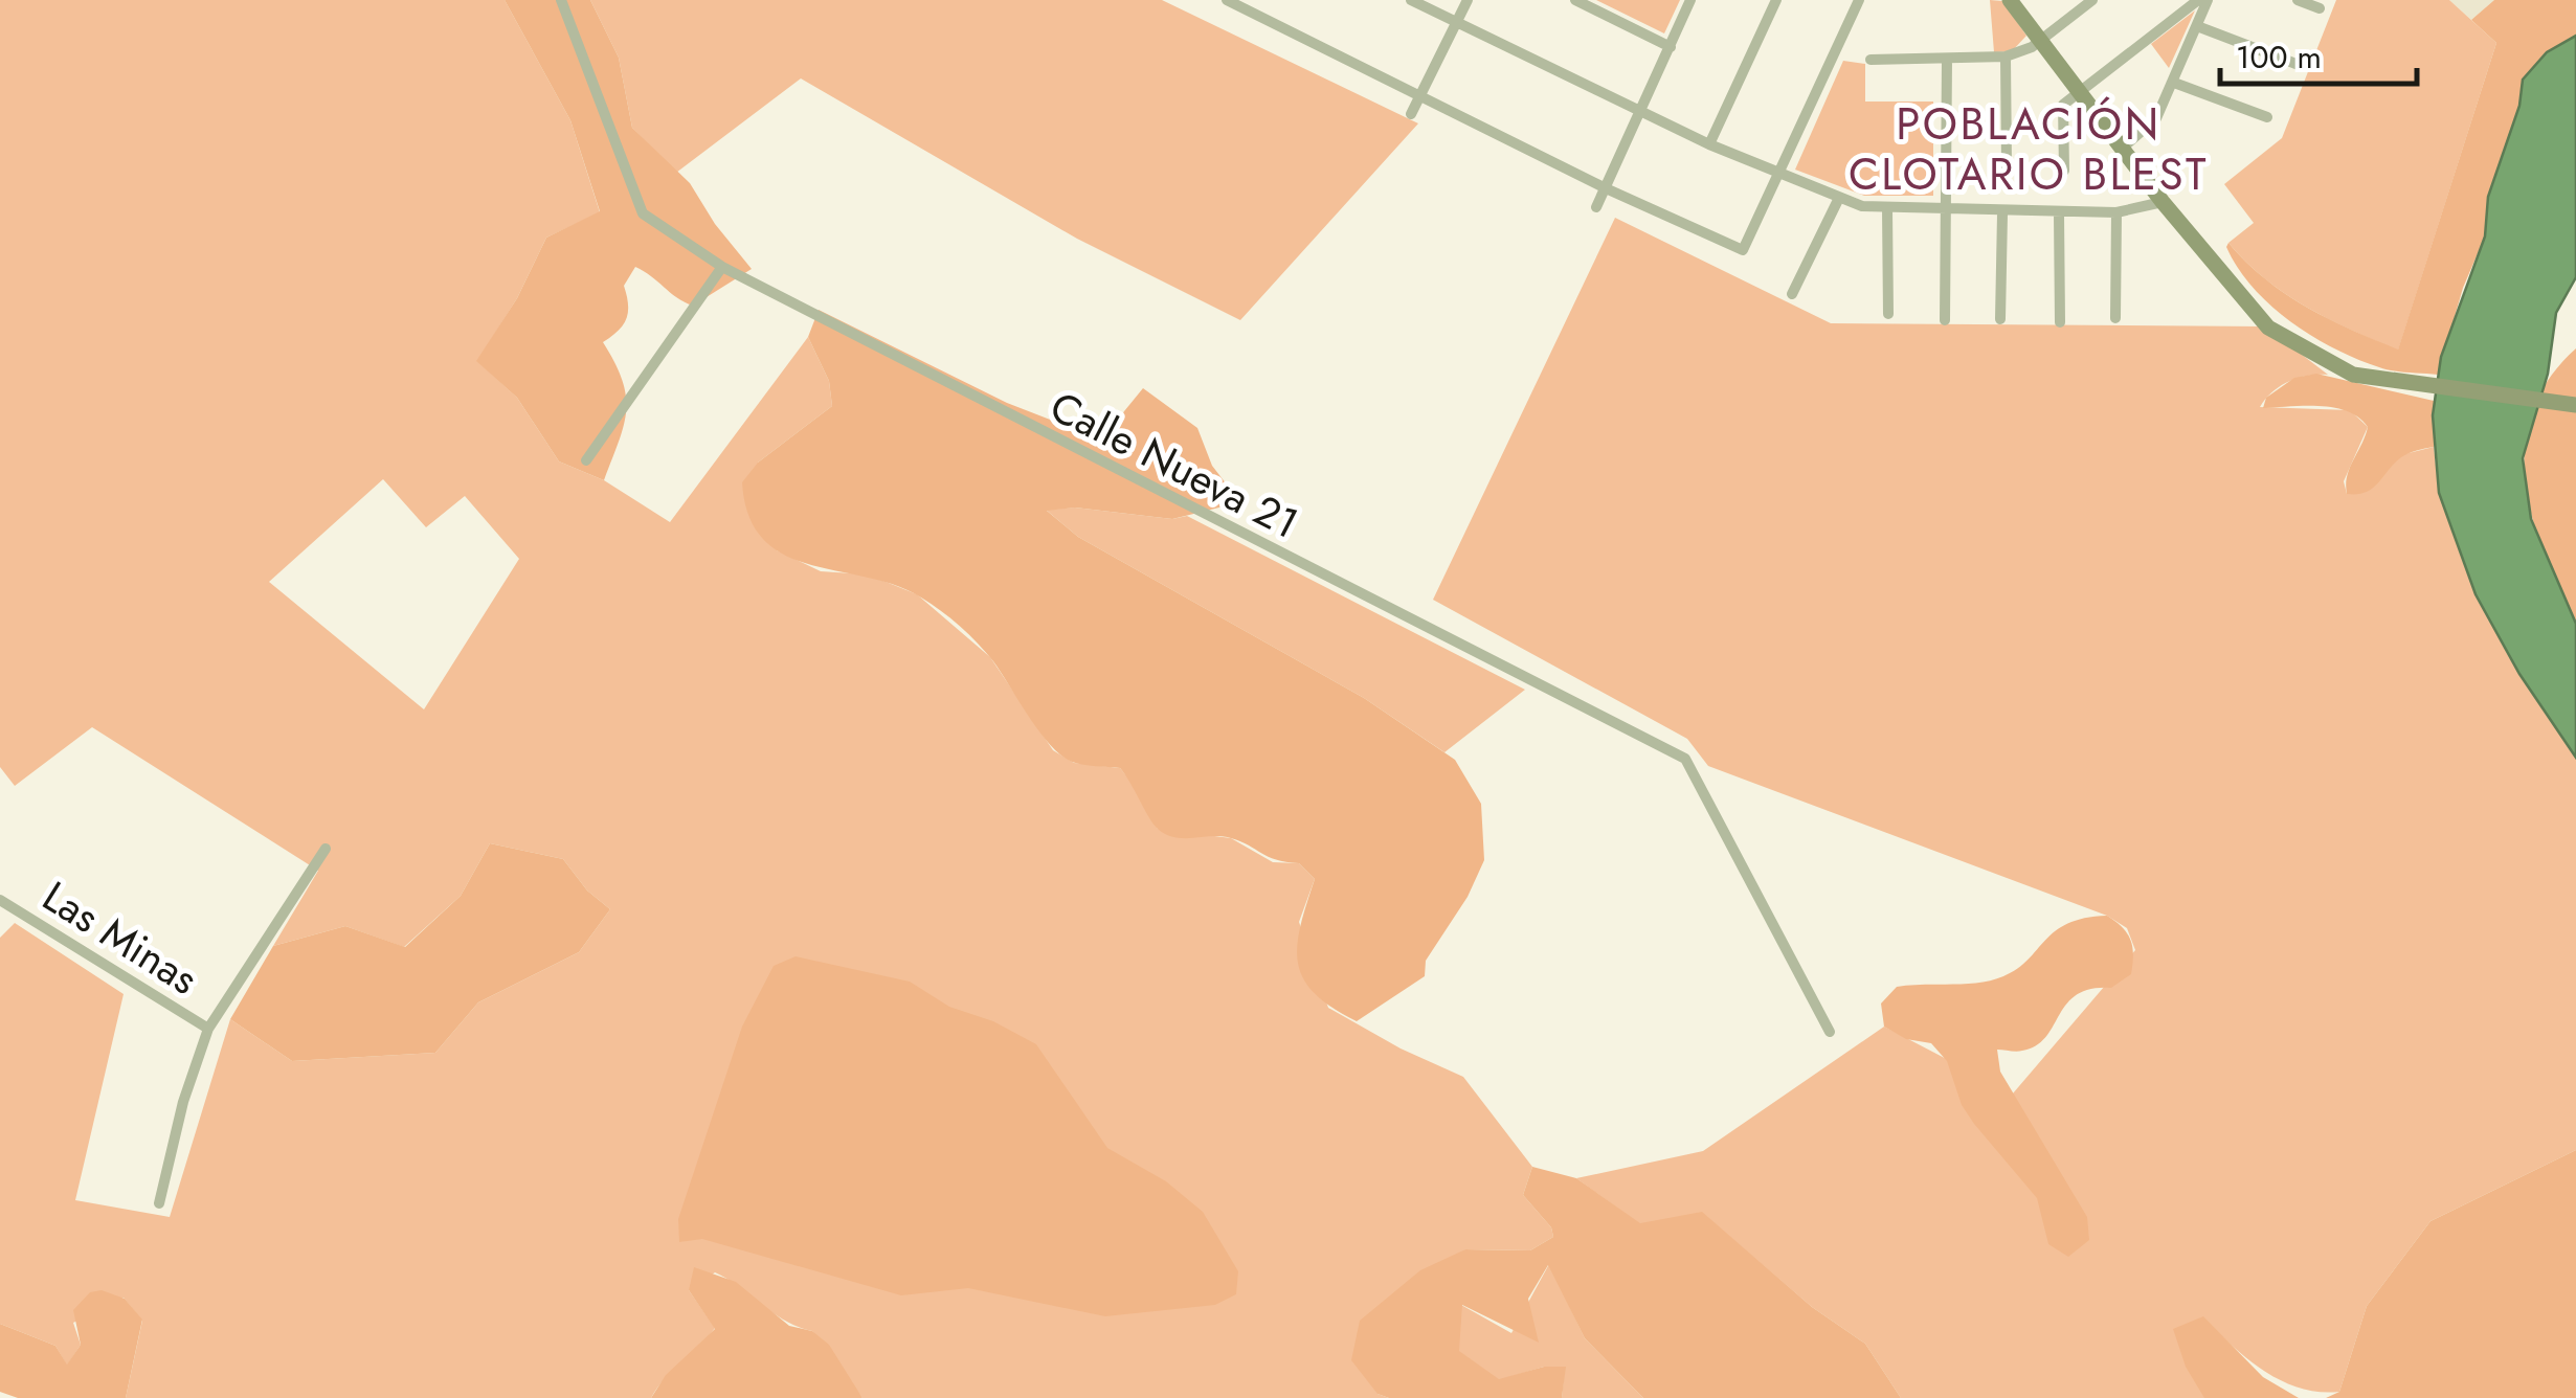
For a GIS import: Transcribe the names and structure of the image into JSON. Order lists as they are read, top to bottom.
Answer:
{
  "streets": {
    "street": ["Calle Nueva 21", "Las Minas"]
  },
  "districts": ["POBLACIÓN CLOTARIO BLEST"],
  "scale_bar": "100 m"
}
